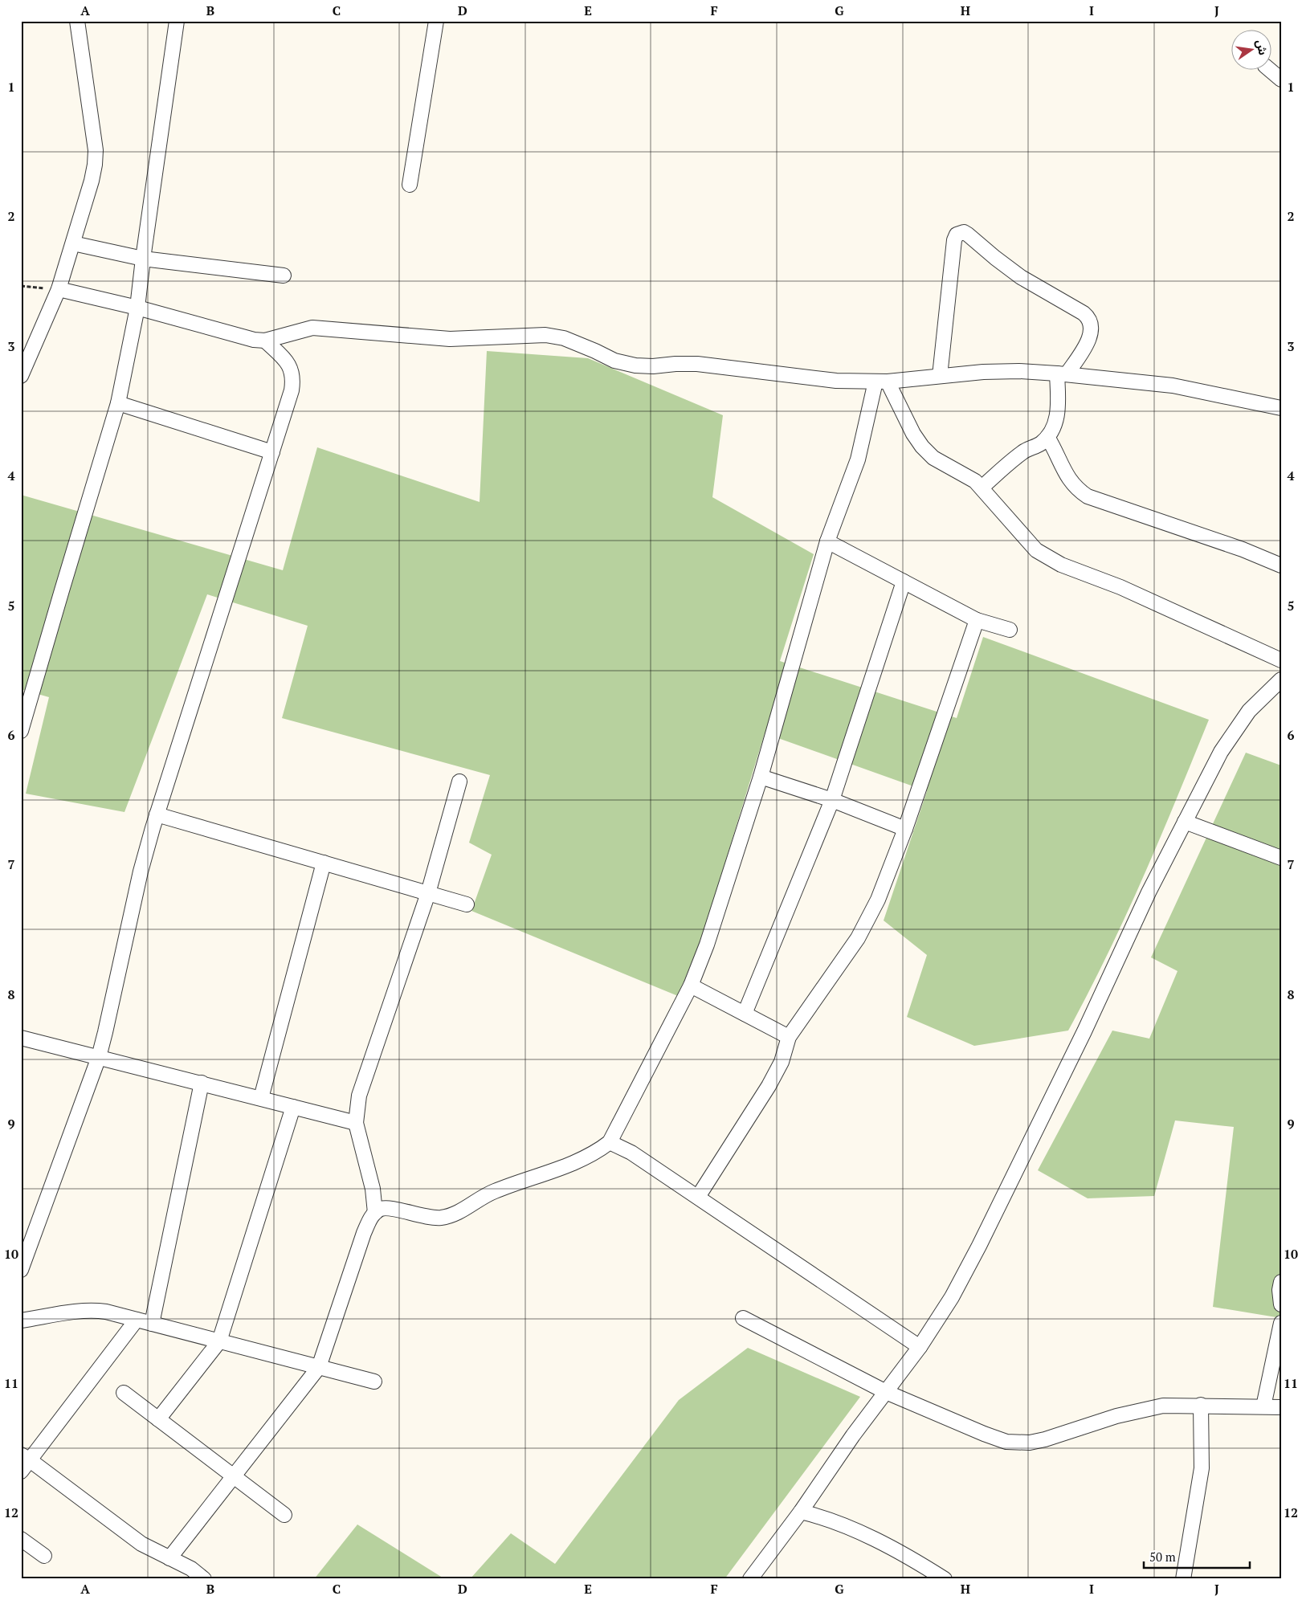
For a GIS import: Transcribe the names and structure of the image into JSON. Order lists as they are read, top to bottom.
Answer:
{
  "scale_bar": "50 m",
  "north": "right",
  "grid": {
    "columns": [
      "A",
      "B",
      "C",
      "D",
      "E",
      "F",
      "G",
      "H",
      "I",
      "J"
    ],
    "rows": [
      "1",
      "2",
      "3",
      "4",
      "5",
      "6",
      "7",
      "8",
      "9",
      "10",
      "11",
      "12"
    ]
  }
}
